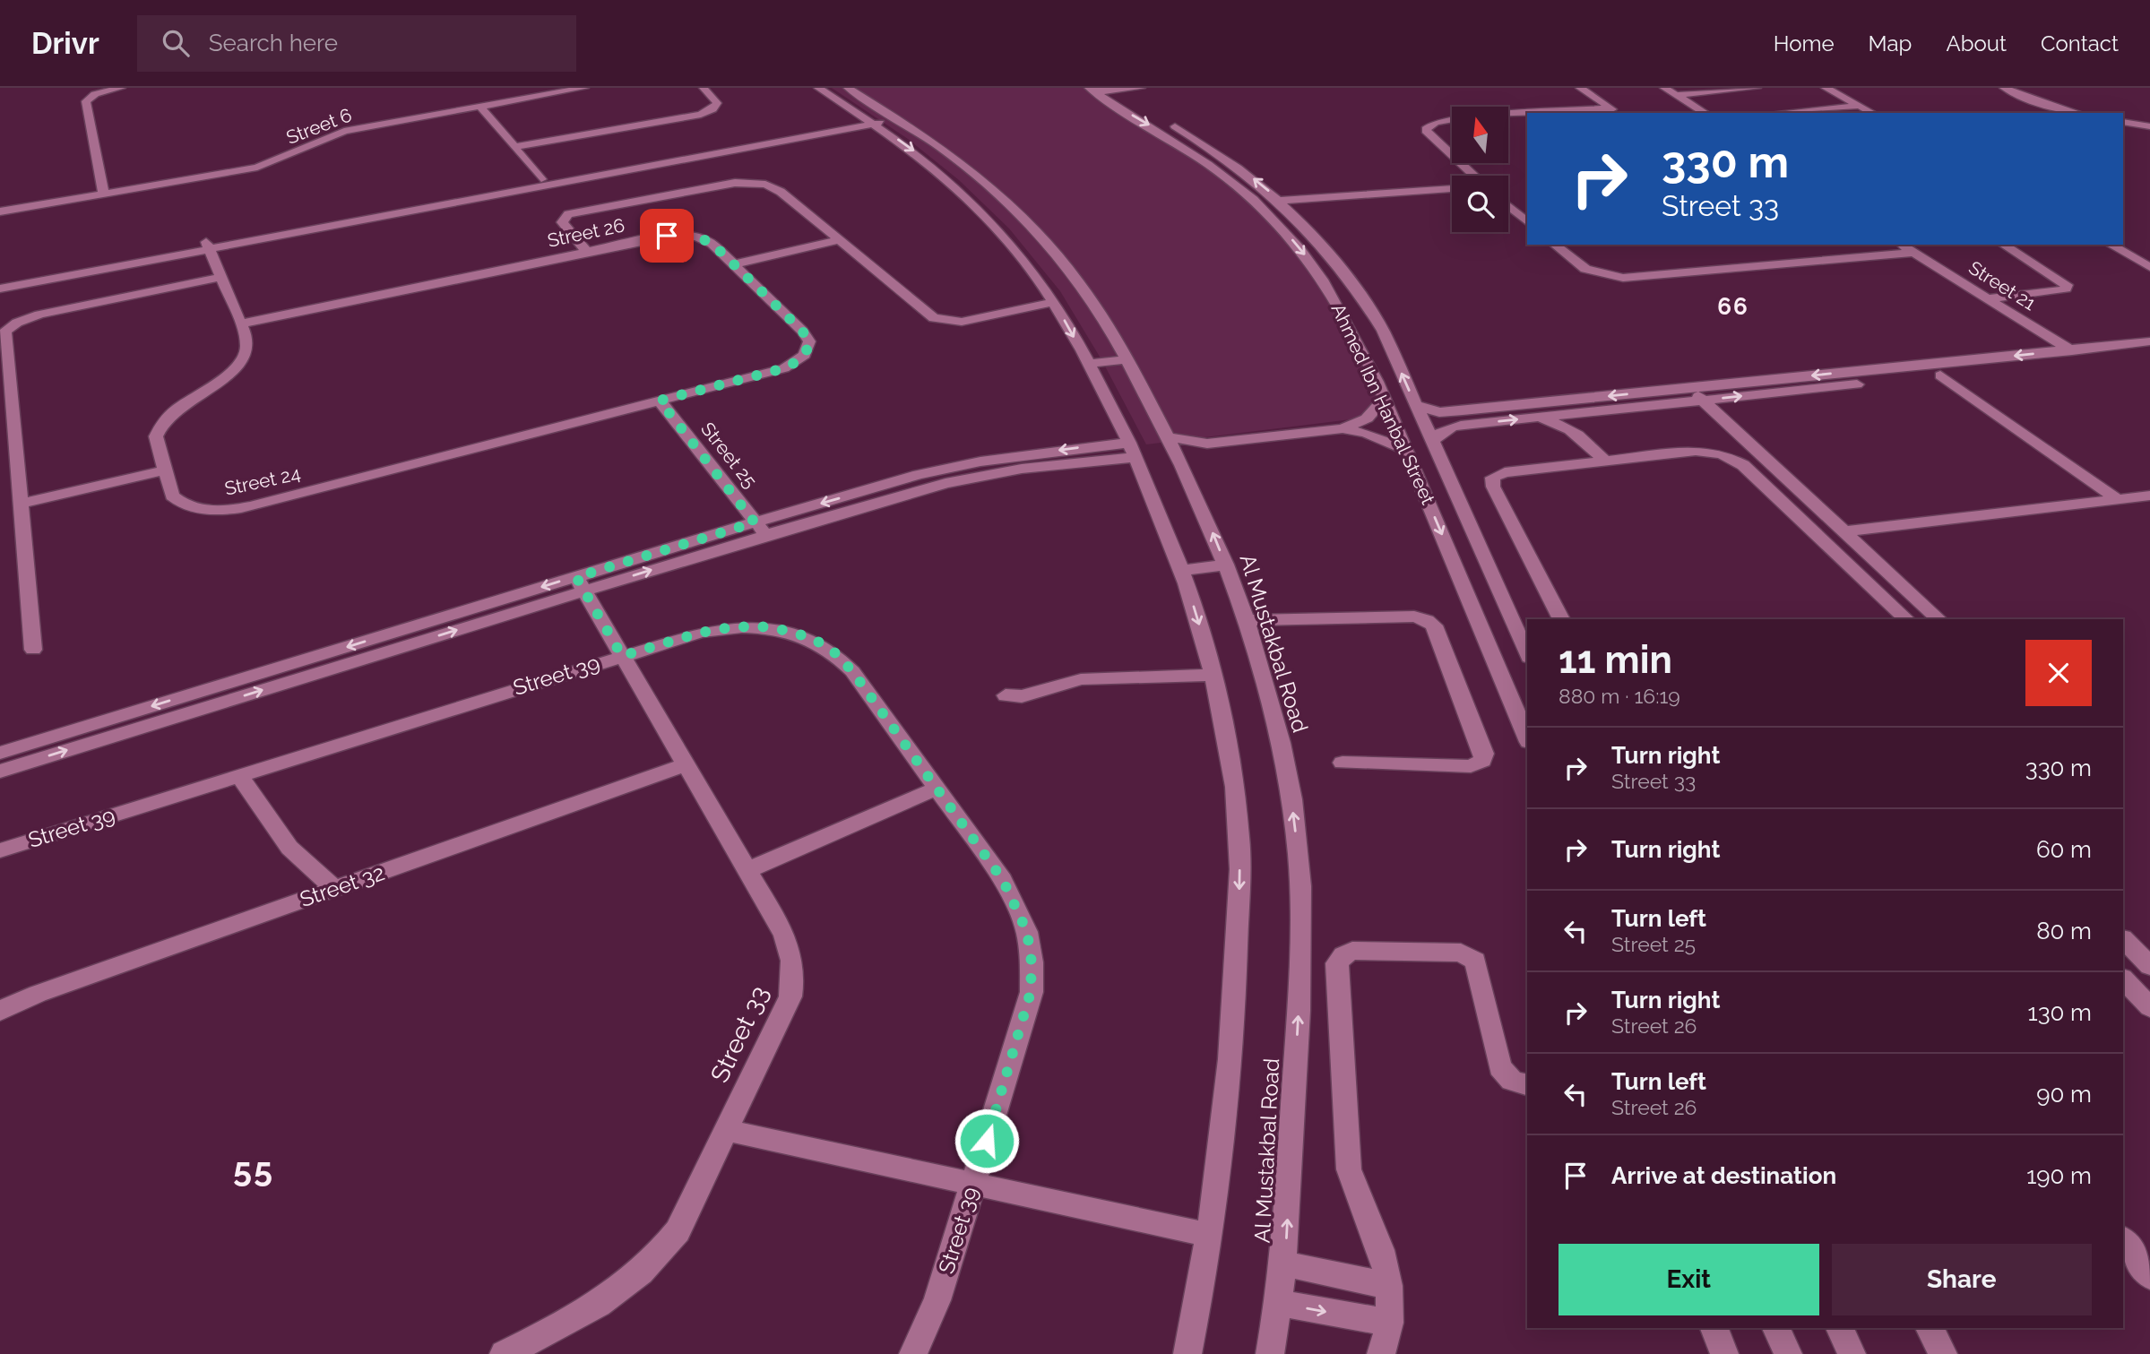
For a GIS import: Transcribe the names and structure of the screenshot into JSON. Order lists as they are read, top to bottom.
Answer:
{
  "streets": {
    "street": [
      "Street 6",
      "Street 26",
      "Street 21",
      "Ahmed Ibn Hanbal Street",
      "Street 25",
      "Street 24",
      "Al Mustakbal Road",
      "Street 39",
      "Street 32",
      "Street 33"
    ]
  },
  "crossings": [
    ["Street 26", "Street 25"],
    ["Street 26", "Street 24"],
    ["Street 25", "Street 24"],
    ["Street 39", "Street 33"],
    ["Street 32", "Street 33"]
  ],
  "districts": ["66", "55"],
  "north": "top",
  "page": {
    "header": "Drivr",
    "search": "Search here",
    "nav": [
      "Home",
      "Map",
      "About",
      "Contact"
    ],
    "turn": ["330 m", "Street 33"],
    "heading": ["11 min", "880 m · 16:19"],
    "list": [
      {
        "name": "Turn right",
        "note": "Street 33",
        "value": "330 m"
      },
      {
        "name": "Turn right",
        "value": "60 m"
      },
      {
        "name": "Turn left",
        "note": "Street 25",
        "value": "80 m"
      },
      {
        "name": "Turn right",
        "note": "Street 26",
        "value": "130 m"
      },
      {
        "name": "Turn left",
        "note": "Street 26",
        "value": "90 m"
      },
      {
        "name": "Arrive at destination",
        "value": "190 m"
      }
    ],
    "buttons": ["Exit", "Share"]
  }
}
